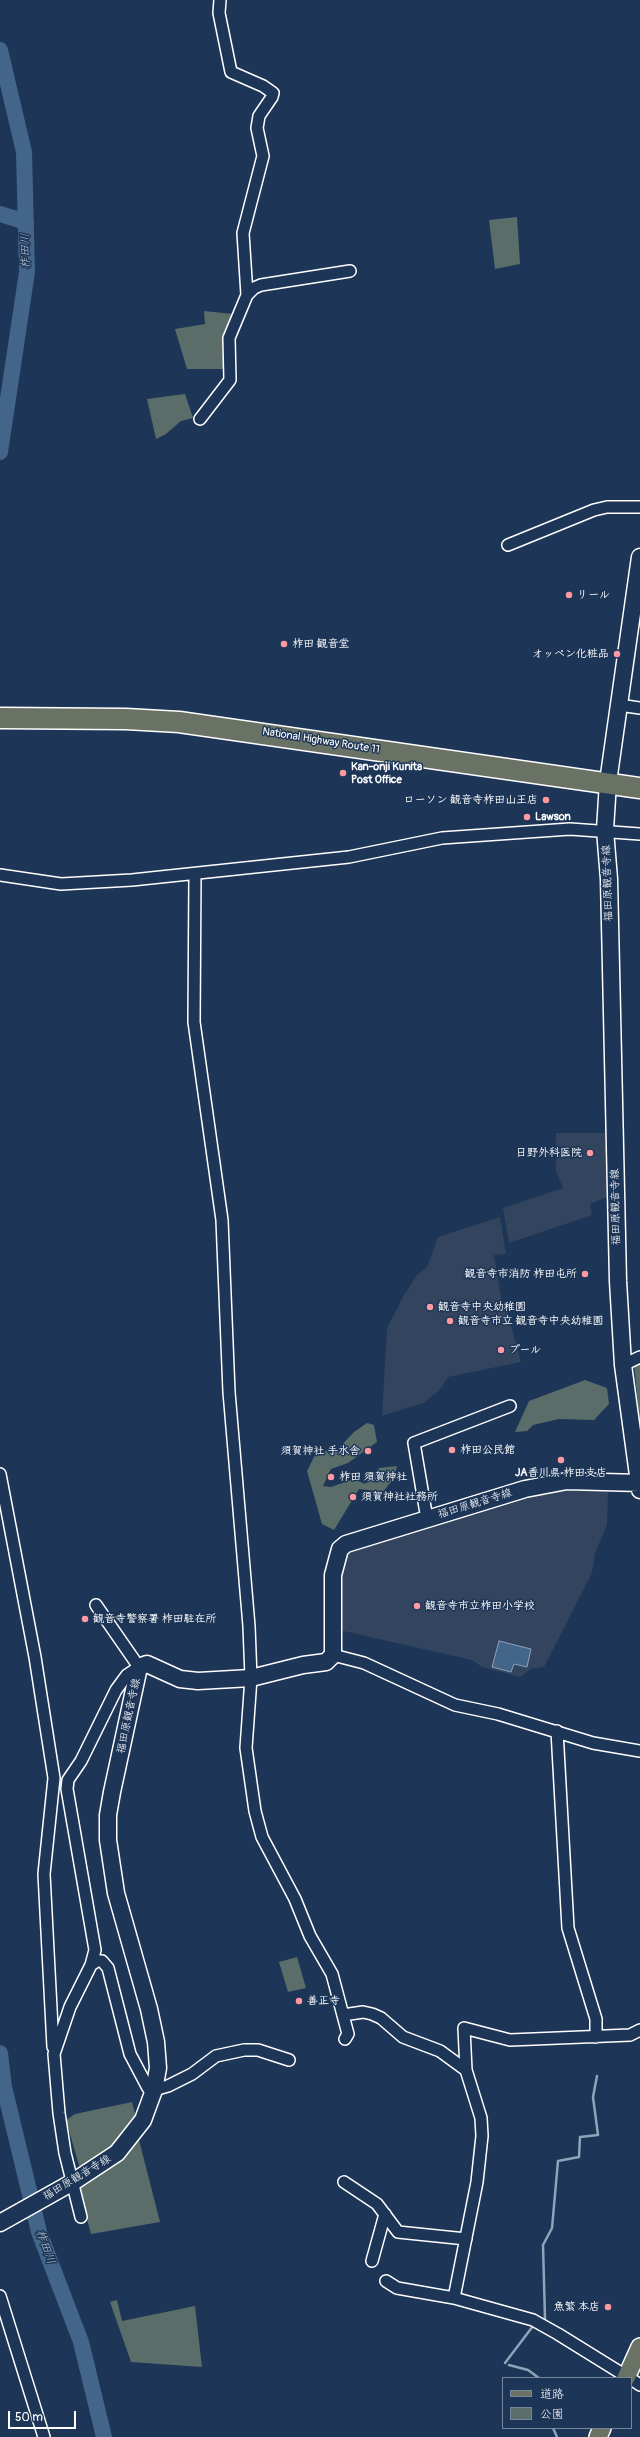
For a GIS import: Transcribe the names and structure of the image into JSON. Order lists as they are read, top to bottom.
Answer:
{
  "streets": {
    "highway": ["National Highway Route 11"],
    "main road": ["福田原観音寺線"]
  },
  "crossings": [
    ["National Highway Route 11", "福田原観音寺線"]
  ],
  "water": ["柞田川"],
  "places": [
    "リール",
    "柞田 観音堂",
    "オッペン化粧品",
    "Kan-onji Kunita Post Office",
    "ローソン 観音寺柞田山王店",
    "Lawson",
    "日野外科医院",
    "観音寺市消防 柞田屯所",
    "観音寺中央幼稚園",
    "観音寺市立 観音寺中央幼稚園",
    "プール",
    "柞田公民館",
    "須賀神社 手水舎",
    "JA香川県 柞田支店",
    "柞田 須賀神社",
    "須賀神社社務所",
    "観音寺市立柞田小学校",
    "観音寺警察署 柞田駐在所",
    "善正寺",
    "魚繁 本店"
  ],
  "legend": ["道路", "公園"],
  "scale_bar": "50 m"
}
